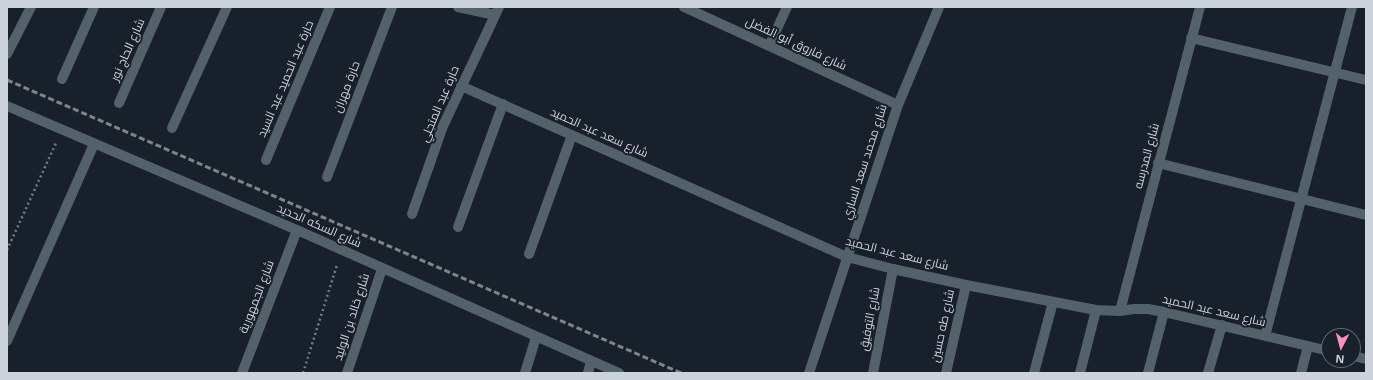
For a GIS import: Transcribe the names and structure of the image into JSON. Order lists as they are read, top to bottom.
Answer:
{
  "streets": {
    "street": [
      "شارع فاروق أبو الفضل",
      "شارع الحاج نور",
      "حارة عبد الحميد عبد السيد",
      "حارة مهران",
      "حارة عبد المتجلي",
      "شارع سعد عبد الحميد",
      "شارع المدرسه",
      "شارع محمد سعد الساري",
      "شارع السكه الحديد",
      "شارع الجمهورية",
      "شارع خالد بن الوليد",
      "شارع التوفيق",
      "شارع طه حسين"
    ]
  },
  "crossings": [
    ["شارع فاروق أبو الفضل", "شارع محمد سعد الساري"],
    ["حارة عبد المتجلي", "شارع سعد عبد الحميد"],
    ["شارع سعد عبد الحميد", "شارع المدرسه"],
    ["شارع سعد عبد الحميد", "شارع محمد سعد الساري"],
    ["شارع سعد عبد الحميد", "شارع التوفيق"],
    ["شارع سعد عبد الحميد", "شارع طه حسين"],
    ["شارع السكه الحديد", "شارع الجمهورية"],
    ["شارع السكه الحديد", "شارع خالد بن الوليد"]
  ],
  "north": "bottom"
}
